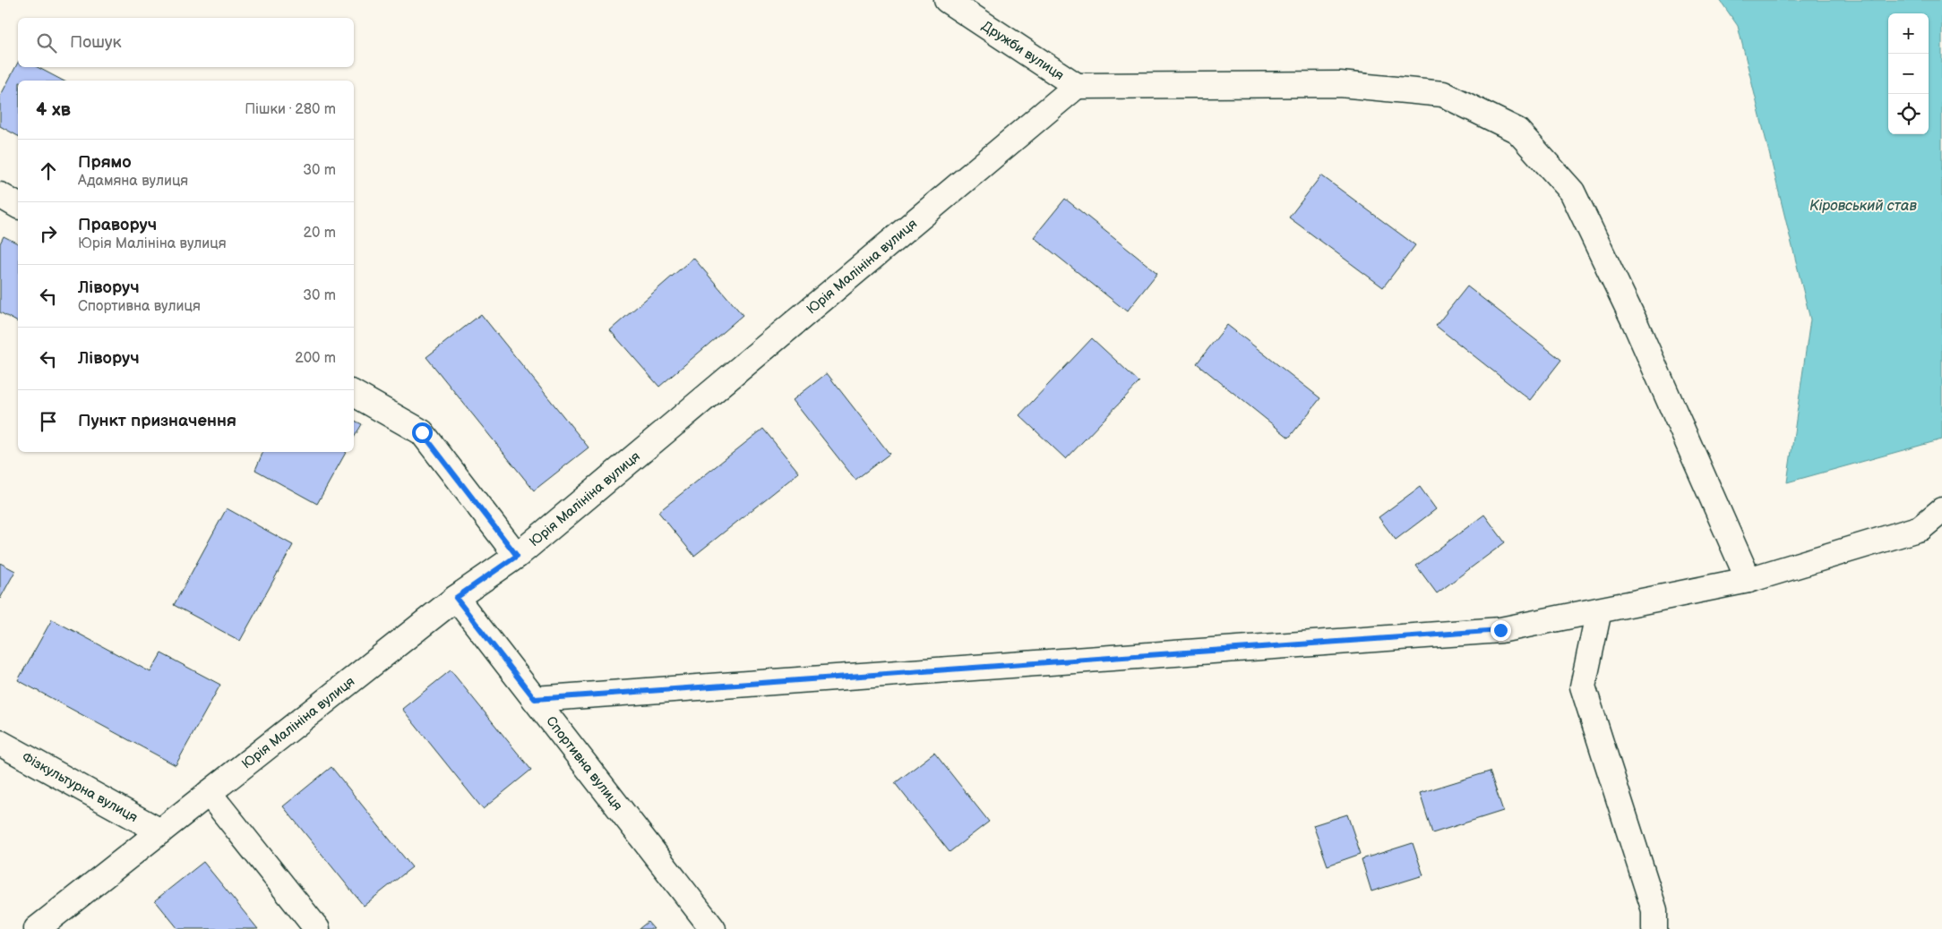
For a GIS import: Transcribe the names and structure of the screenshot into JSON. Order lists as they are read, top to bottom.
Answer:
{
  "streets": {
    "street": [
      "Дружби вулиця",
      "Юрія Малініна вулиця",
      "Спортивна вулиця",
      "Фiзкультурна вулиця"
    ]
  },
  "crossings": [
    ["Дружби вулиця", "Юрія Малініна вулиця"],
    ["Юрія Малініна вулиця", "Спортивна вулиця"],
    ["Юрія Малініна вулиця", "Фiзкультурна вулиця"]
  ],
  "water": ["Кіровський став"],
  "page": {
    "map_buttons": ["+", "−"],
    "search": "Пошук",
    "heading": ["4 хв", "Пішки · 280 m"],
    "list": [
      ["Прямо", "Адамяна вулиця", "30 m"],
      ["Праворуч", "Юрія Малініна вулиця", "20 m"],
      ["Ліворуч", "Спортивна вулиця", "30 m"],
      ["Ліворуч", "200 m"],
      "Пункт призначення"
    ]
  }
}
